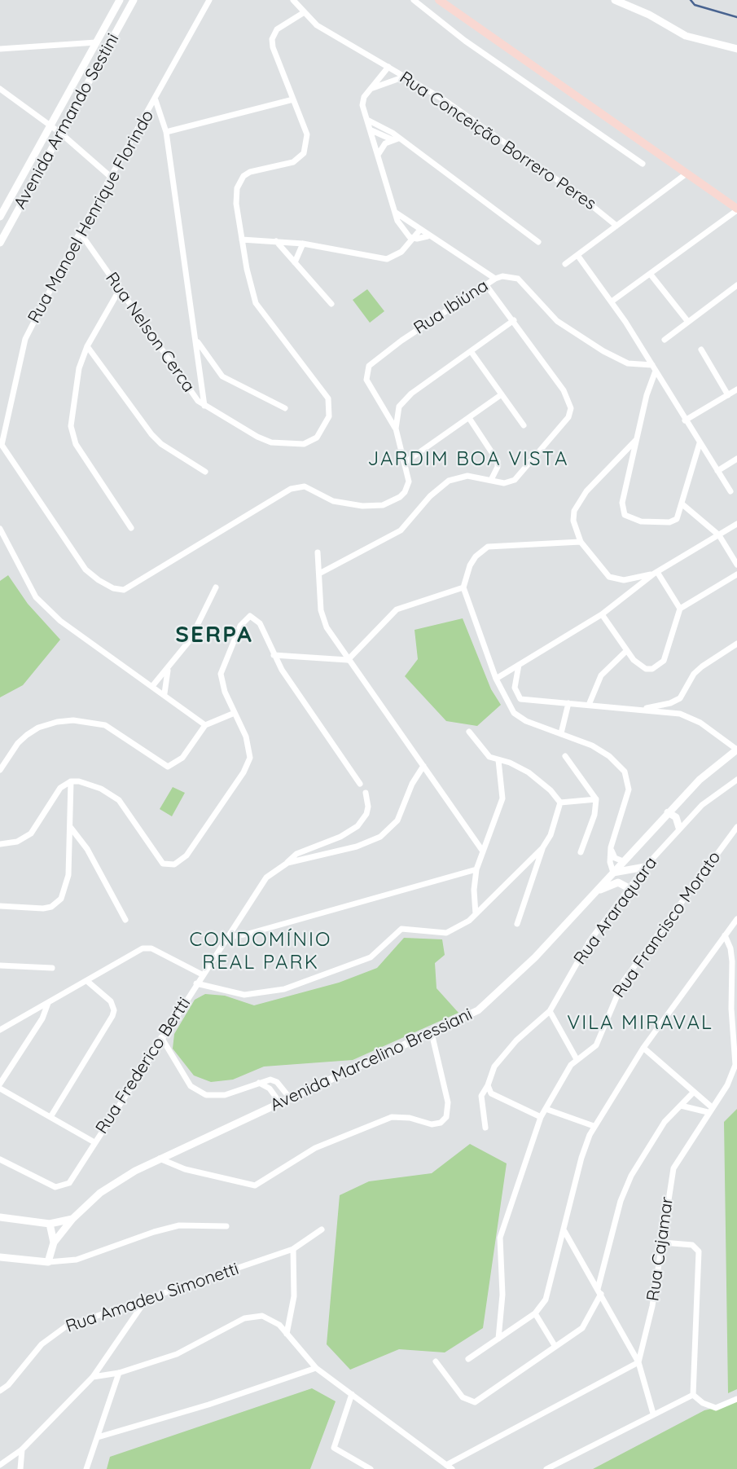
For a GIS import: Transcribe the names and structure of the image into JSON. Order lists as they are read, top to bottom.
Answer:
{
  "streets": {
    "street": [
      "Avenida Armando Sestini",
      "Rua Conceição Borrero Peres",
      "Rua Manoel Henrique Florindo",
      "Rua Ibiúna",
      "Rua Nelson Cerca",
      "Rua Araraquara",
      "Rua Francisco Morato",
      "Avenida Marcelino Bressiani",
      "Rua Frederico Bertti",
      "Rua Cajamar",
      "Rua Amadeu Simonetti"
    ]
  },
  "crossings": [
    ["Rua Conceição Borrero Peres", "Rua Nelson Cerca"],
    ["Rua Manoel Henrique Florindo", "Rua Nelson Cerca"]
  ],
  "districts": [
    "JARDIM BOA VISTA",
    "SERPA",
    "CONDOMÍNIO REAL PARK",
    "VILA MIRAVAL"
  ]
}
